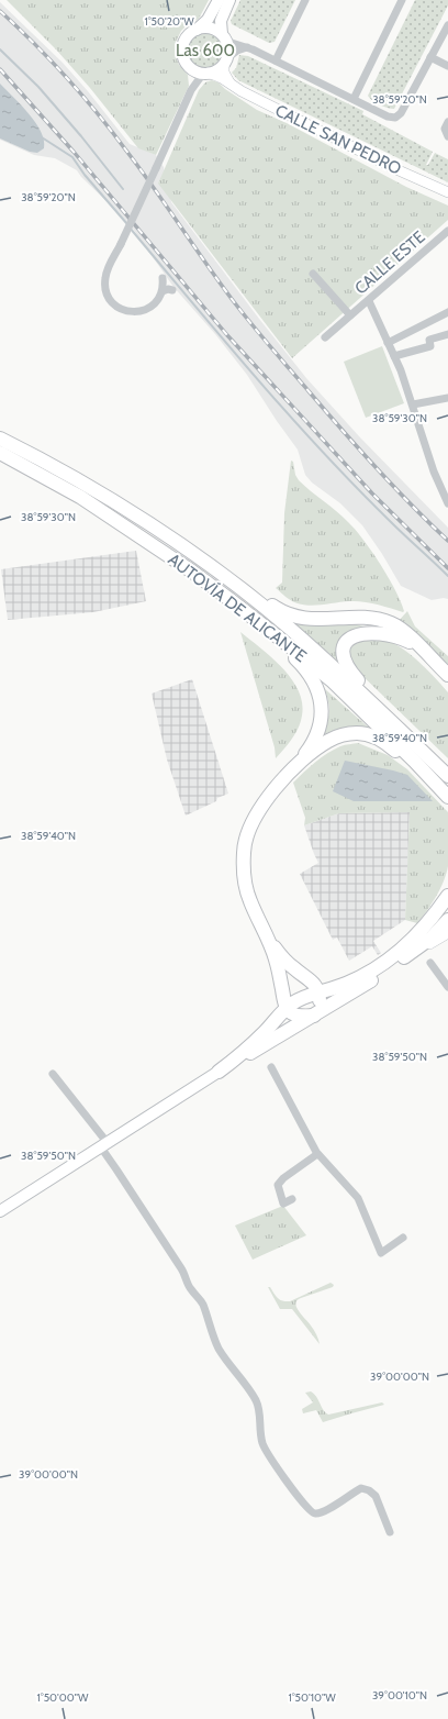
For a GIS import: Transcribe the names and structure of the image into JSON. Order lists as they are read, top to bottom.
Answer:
{
  "streets": {
    "highway": ["AUTOVÍA DE ALICANTE"],
    "main road": ["CALLE SAN PEDRO"],
    "street": ["CALLE ESTE"]
  },
  "parks": ["Las 600"],
  "coordinates": [
    "1°50'20\"W",
    "38°59'20\"N",
    "38°59'30\"N",
    "38°59'40\"N",
    "38°59'50\"N",
    "39°00'00\"N",
    "39°00'10\"N",
    "1°50'00\"W",
    "1°50'10\"W"
  ]
}
